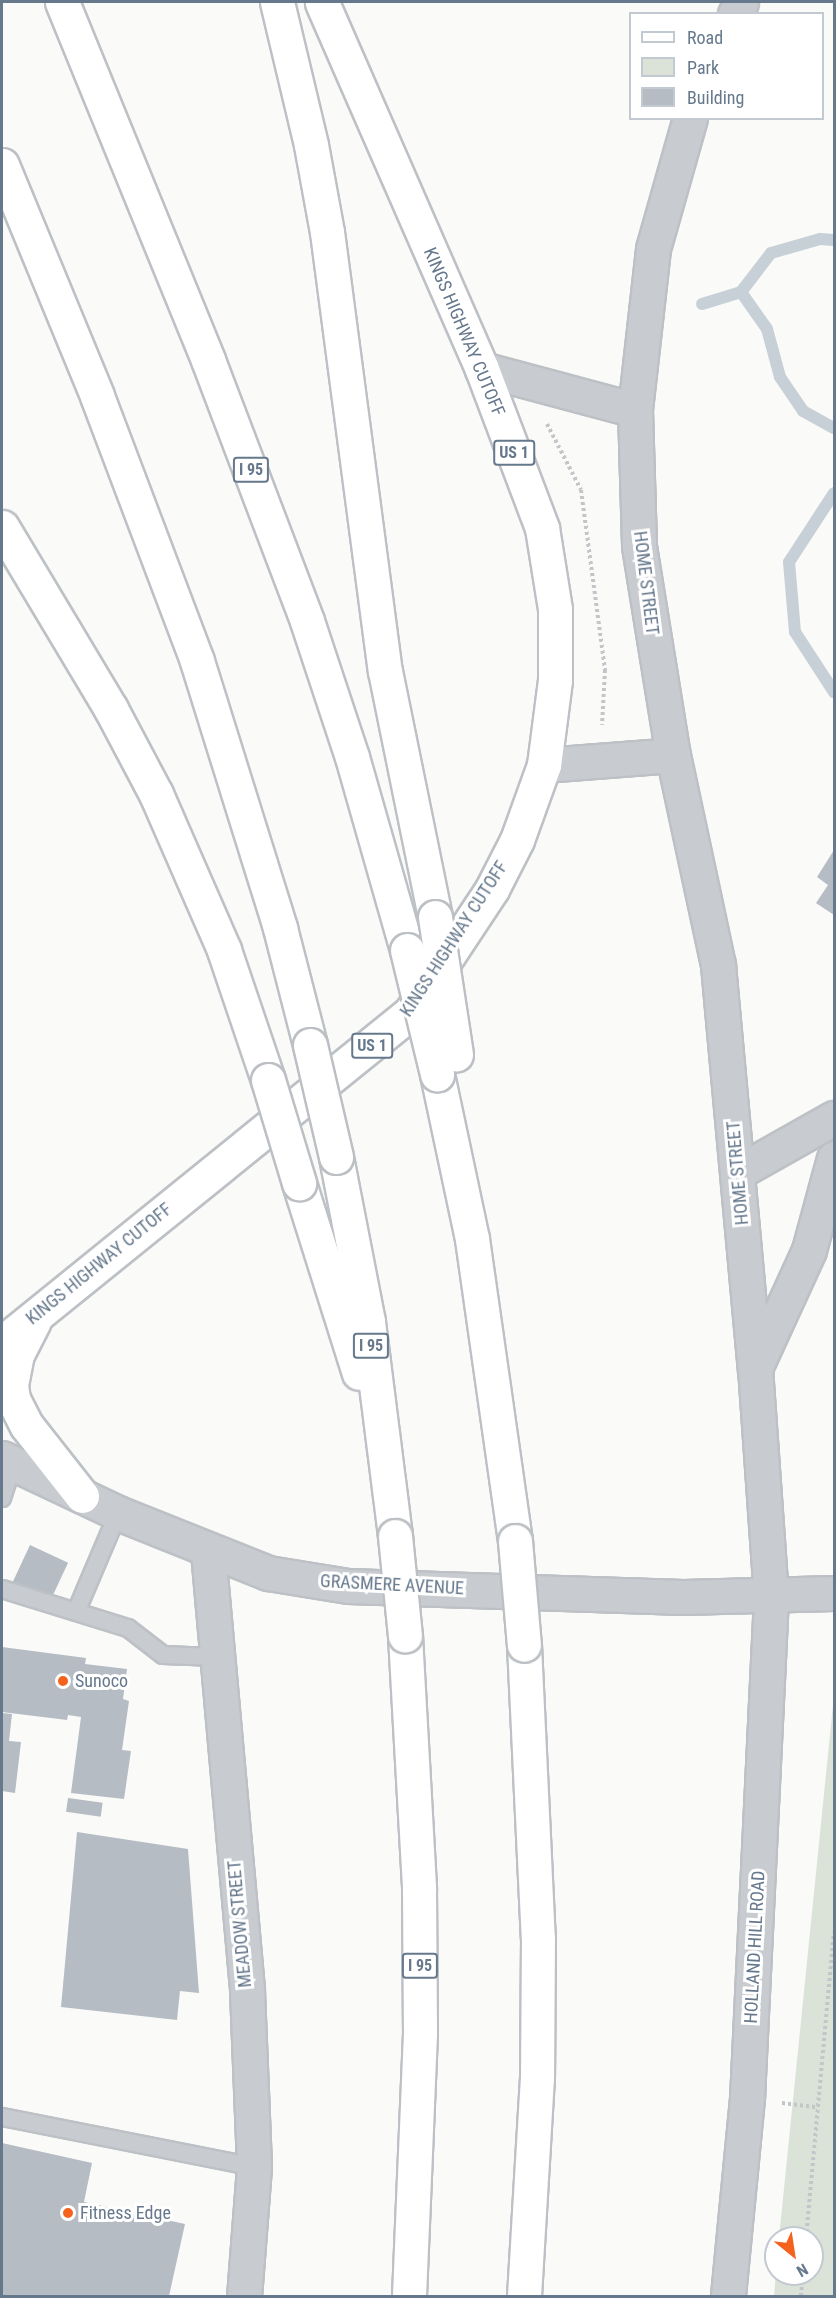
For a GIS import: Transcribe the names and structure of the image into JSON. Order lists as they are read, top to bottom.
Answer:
{
  "streets": {
    "main road": ["KINGS HIGHWAY CUTOFF", "US 1", "I 95"],
    "street": [
      "HOME STREET",
      "GRASMERE AVENUE",
      "MEADOW STREET",
      "HOLLAND HILL ROAD"
    ]
  },
  "crossings": [
    ["HOME STREET", "GRASMERE AVENUE"],
    ["HOME STREET", "HOLLAND HILL ROAD"],
    ["GRASMERE AVENUE", "MEADOW STREET"],
    ["GRASMERE AVENUE", "HOLLAND HILL ROAD"]
  ],
  "places": ["Sunoco", "Fitness Edge"],
  "legend": ["Road", "Park", "Building"],
  "north": "bottom right"
}
